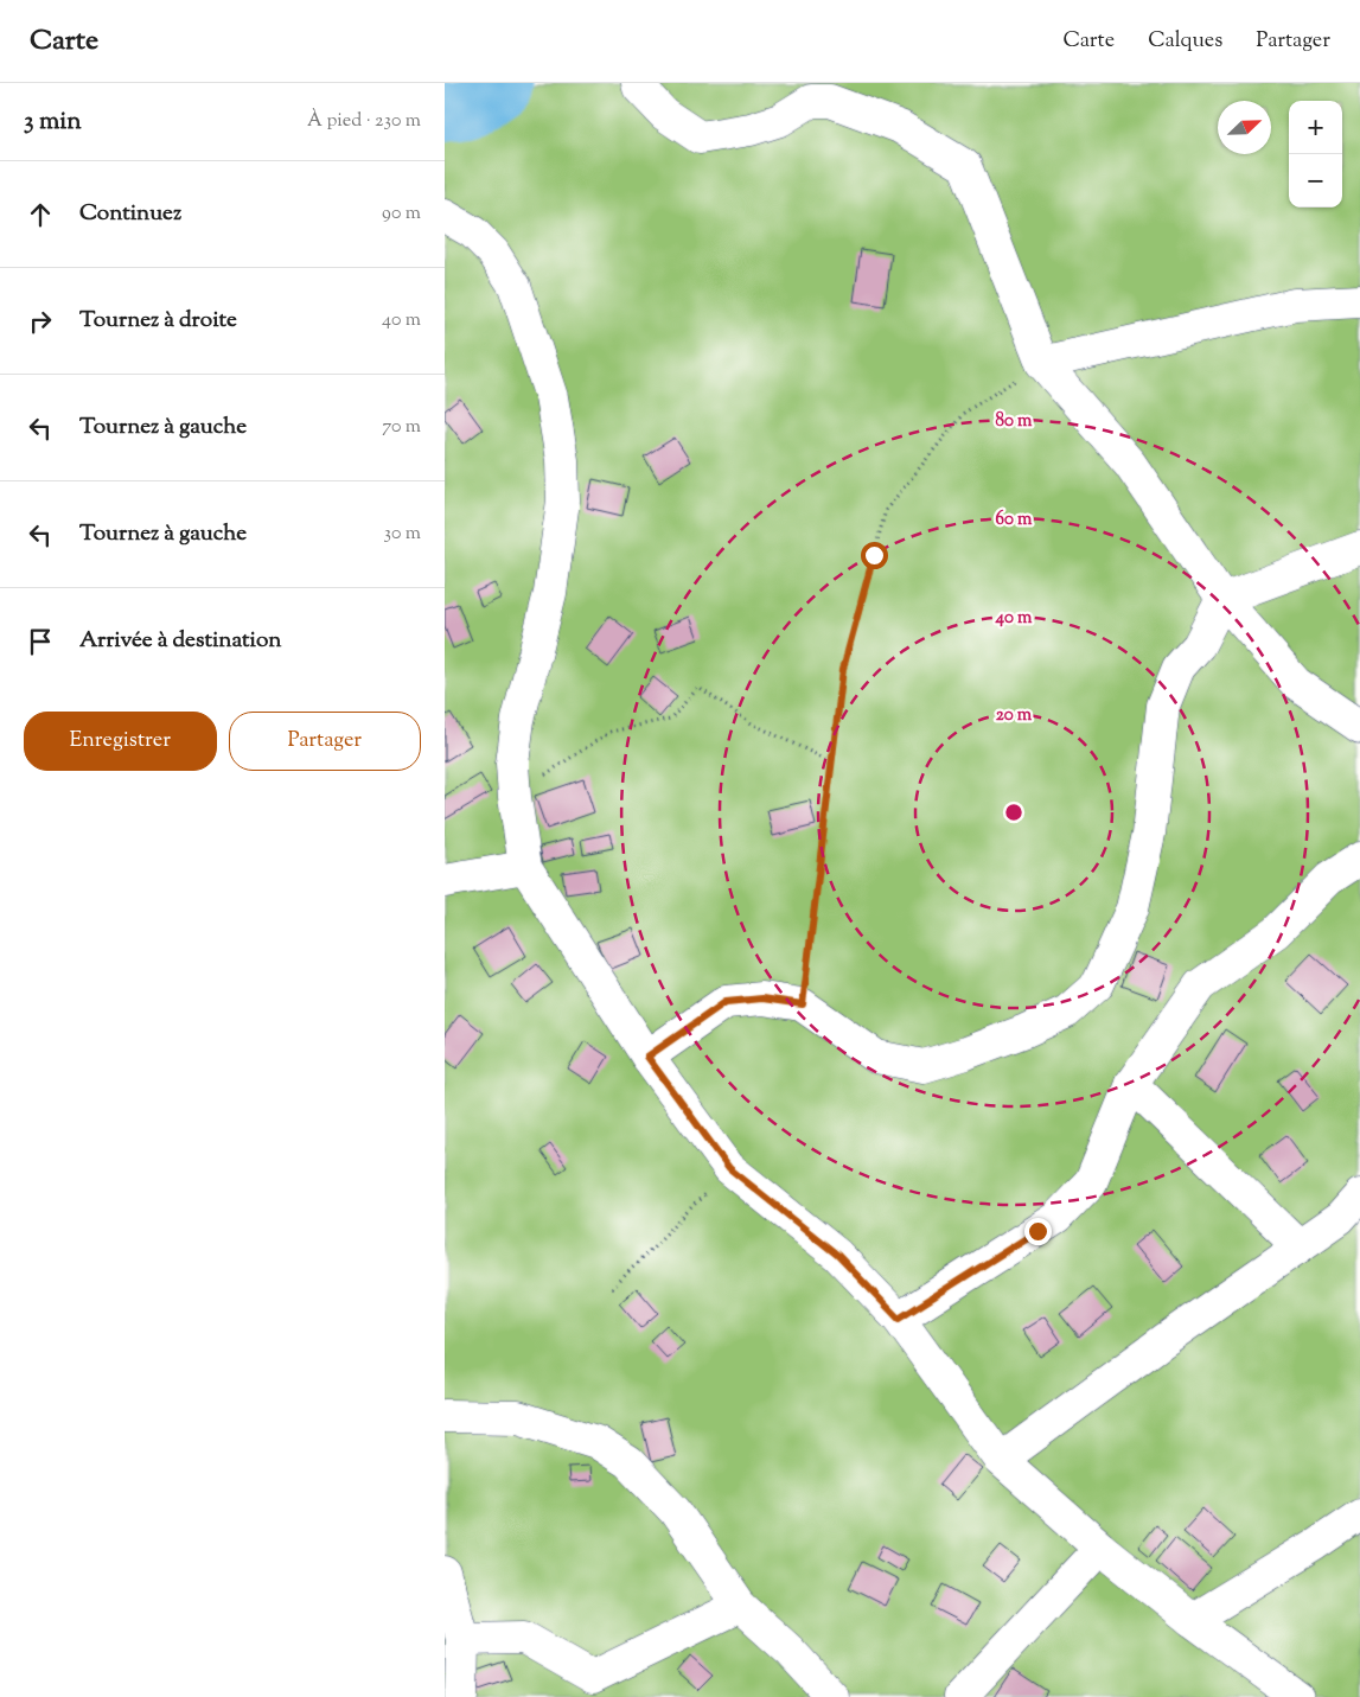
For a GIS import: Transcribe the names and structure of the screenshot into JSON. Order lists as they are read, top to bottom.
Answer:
{
  "north": "top right",
  "page": {
    "header": "Carte",
    "nav": ["Carte", "Calques", "Partager"],
    "heading": ["3 min", "À pied · 230 m"],
    "map_buttons": ["+", "−"],
    "list": [
      ["Continuez", "90 m"],
      ["Tournez à droite", "40 m"],
      ["Tournez à gauche", "70 m"],
      ["Tournez à gauche", "30 m"],
      "Arrivée à destination"
    ],
    "buttons": ["Enregistrer", "Partager"]
  },
  "rings": [
    "80 m",
    "60 m",
    "40 m",
    "20 m"
  ]
}
